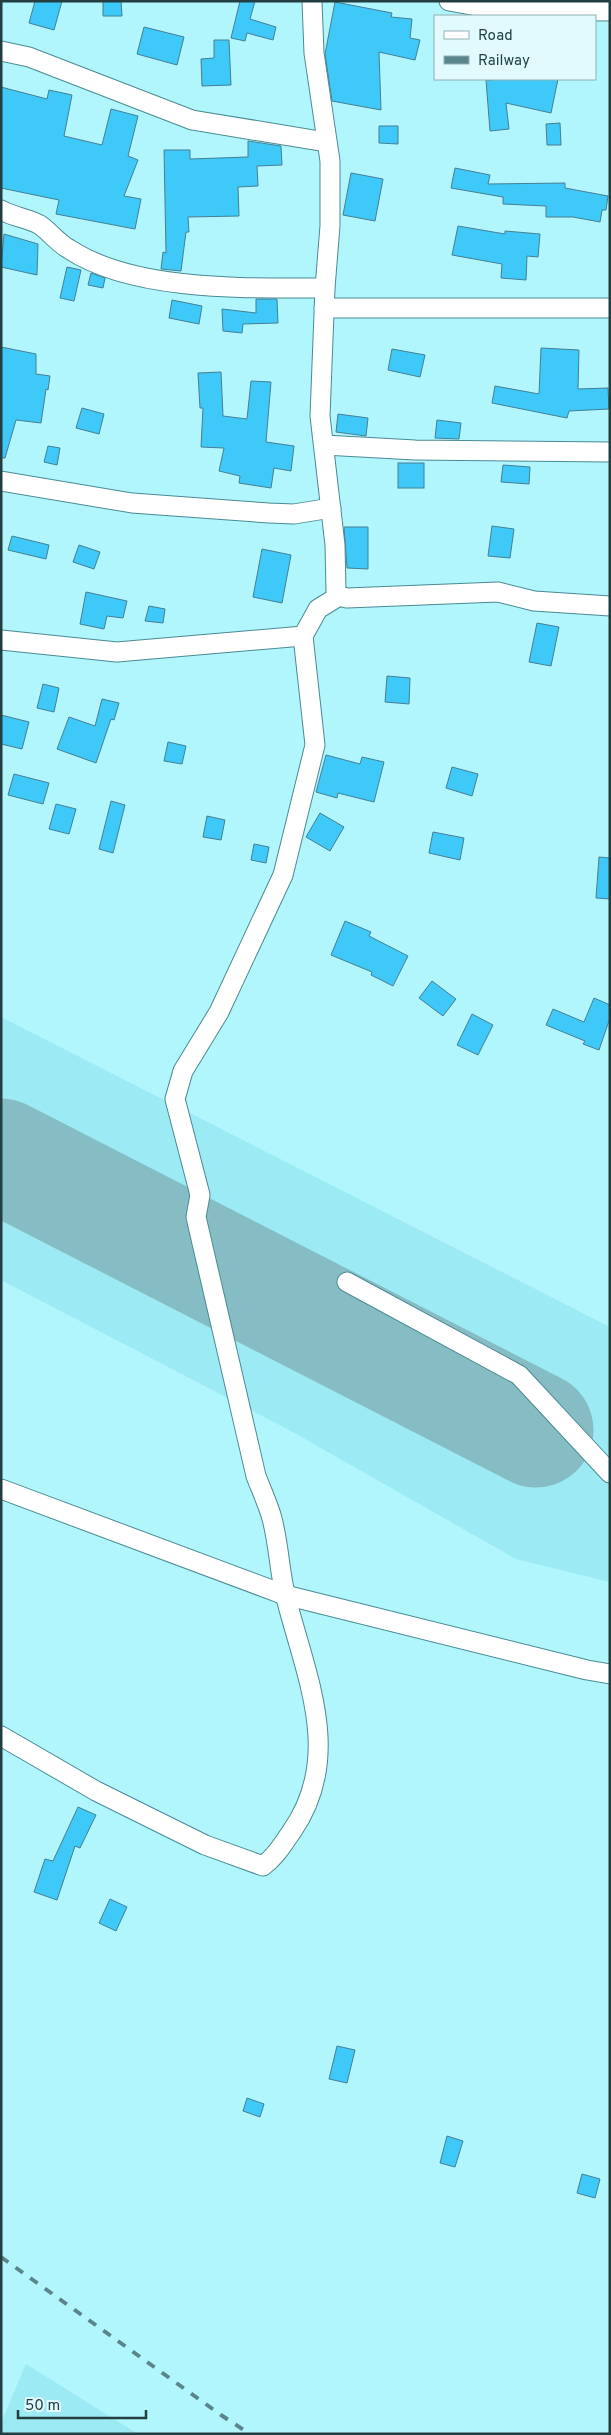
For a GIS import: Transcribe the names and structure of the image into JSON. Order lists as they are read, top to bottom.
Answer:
{
  "legend": ["Road", "Railway"],
  "scale_bar": "50 m"
}
